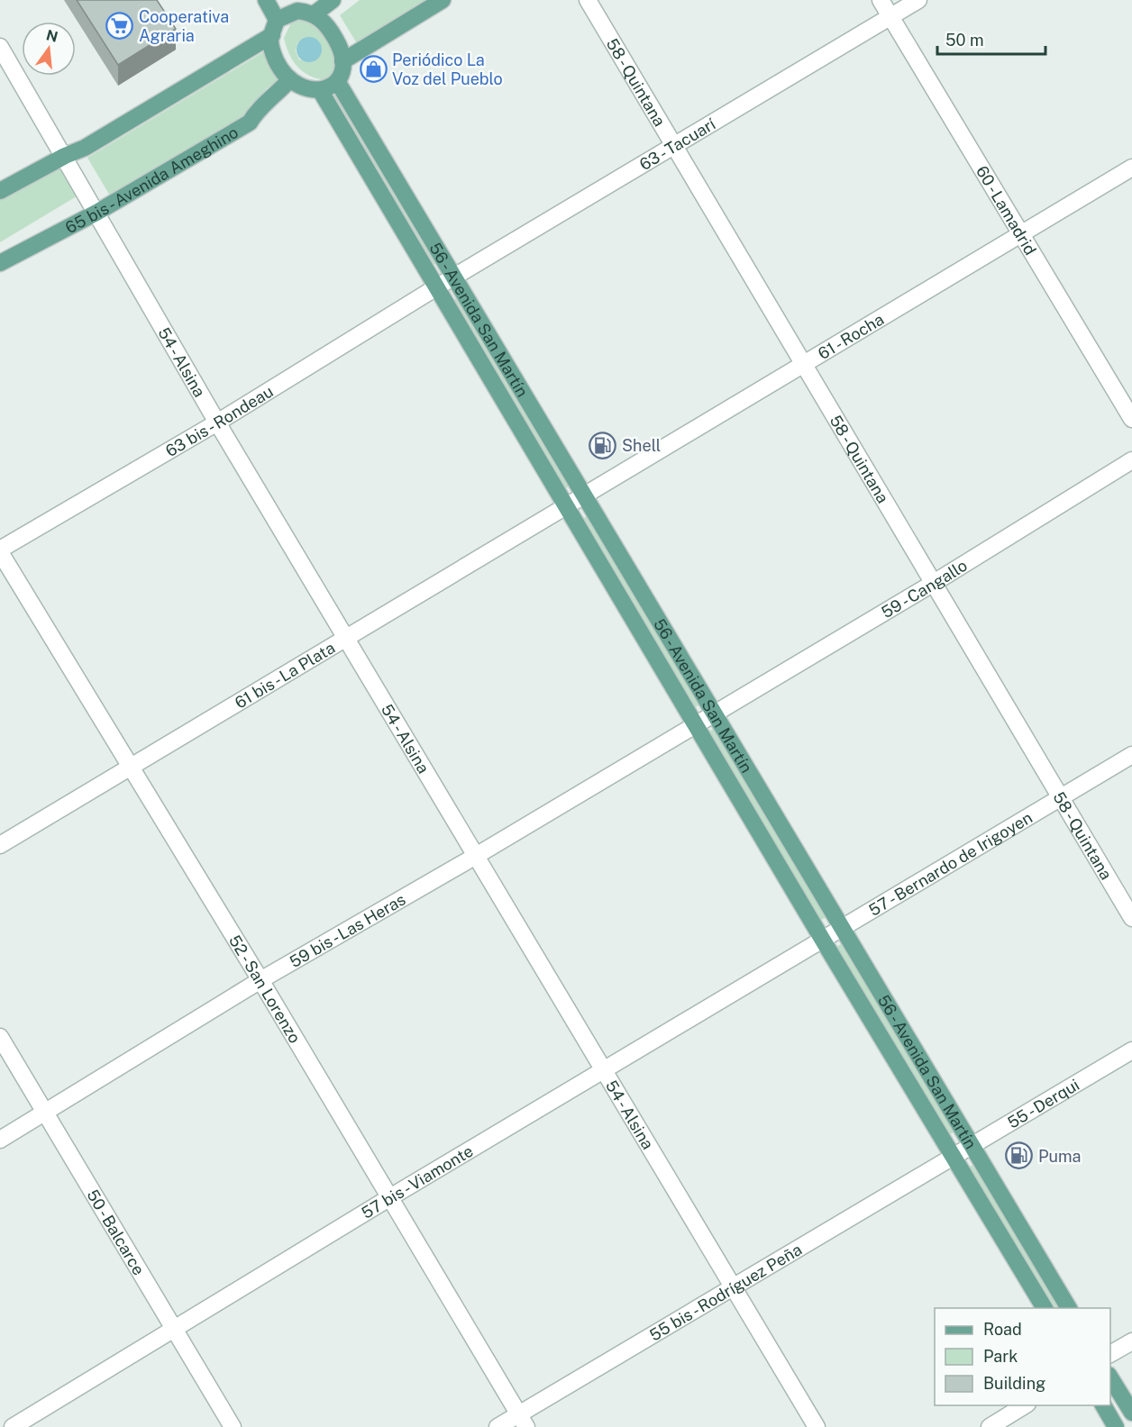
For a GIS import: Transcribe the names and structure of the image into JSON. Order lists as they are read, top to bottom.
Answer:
{
  "streets": {
    "main road": ["65 bis - Avenida Ameghino", "56 - Avenida San Martín"],
    "street": [
      "58 - Quintana",
      "63 - Tacuarí",
      "60 - Lamadrid",
      "61 - Rocha",
      "54 - Alsina",
      "63 bis - Rondeau",
      "59 - Cangallo",
      "61 bis - La Plata",
      "57 - Bernardo de Irigoyen",
      "59 bis - Las Heras",
      "52 - San Lorenzo",
      "55 - Derqui",
      "57 bis - Viamonte",
      "50 - Balcarce",
      "55 bis - Rodríguez Peña"
    ]
  },
  "crossings": [
    ["58 - Quintana", "63 - Tacuarí"],
    ["58 - Quintana", "61 - Rocha"],
    ["58 - Quintana", "59 - Cangallo"],
    ["58 - Quintana", "57 - Bernardo de Irigoyen"],
    ["63 - Tacuarí", "60 - Lamadrid"],
    ["63 - Tacuarí", "56 - Avenida San Martín"],
    ["63 - Tacuarí", "63 bis - Rondeau"],
    ["65 bis - Avenida Ameghino", "56 - Avenida San Martín"],
    ["65 bis - Avenida Ameghino", "54 - Alsina"],
    ["60 - Lamadrid", "61 - Rocha"],
    ["56 - Avenida San Martín", "61 - Rocha"],
    ["56 - Avenida San Martín", "63 bis - Rondeau"],
    ["56 - Avenida San Martín", "59 - Cangallo"],
    ["56 - Avenida San Martín", "61 bis - La Plata"],
    ["56 - Avenida San Martín", "57 - Bernardo de Irigoyen"],
    ["56 - Avenida San Martín", "59 bis - Las Heras"],
    ["56 - Avenida San Martín", "55 - Derqui"],
    ["56 - Avenida San Martín", "57 bis - Viamonte"],
    ["56 - Avenida San Martín", "55 bis - Rodríguez Peña"],
    ["61 - Rocha", "61 bis - La Plata"],
    ["54 - Alsina", "63 bis - Rondeau"],
    ["54 - Alsina", "61 bis - La Plata"],
    ["54 - Alsina", "59 bis - Las Heras"],
    ["54 - Alsina", "57 bis - Viamonte"],
    ["54 - Alsina", "55 bis - Rodríguez Peña"],
    ["63 bis - Rondeau", "52 - San Lorenzo"],
    ["59 - Cangallo", "59 bis - Las Heras"],
    ["61 bis - La Plata", "52 - San Lorenzo"],
    ["57 - Bernardo de Irigoyen", "57 bis - Viamonte"],
    ["59 bis - Las Heras", "52 - San Lorenzo"],
    ["59 bis - Las Heras", "50 - Balcarce"],
    ["52 - San Lorenzo", "57 bis - Viamonte"],
    ["52 - San Lorenzo", "55 bis - Rodríguez Peña"],
    ["55 - Derqui", "55 bis - Rodríguez Peña"],
    ["57 bis - Viamonte", "50 - Balcarce"]
  ],
  "places": {
    "supermarket": ["Cooperativa Agraria"],
    "shop": ["Periódico La Voz del Pueblo"],
    "fuel station": ["Shell", "Puma"]
  },
  "legend": ["Road", "Park", "Building"],
  "scale_bar": "50 m",
  "north": "top"
}
